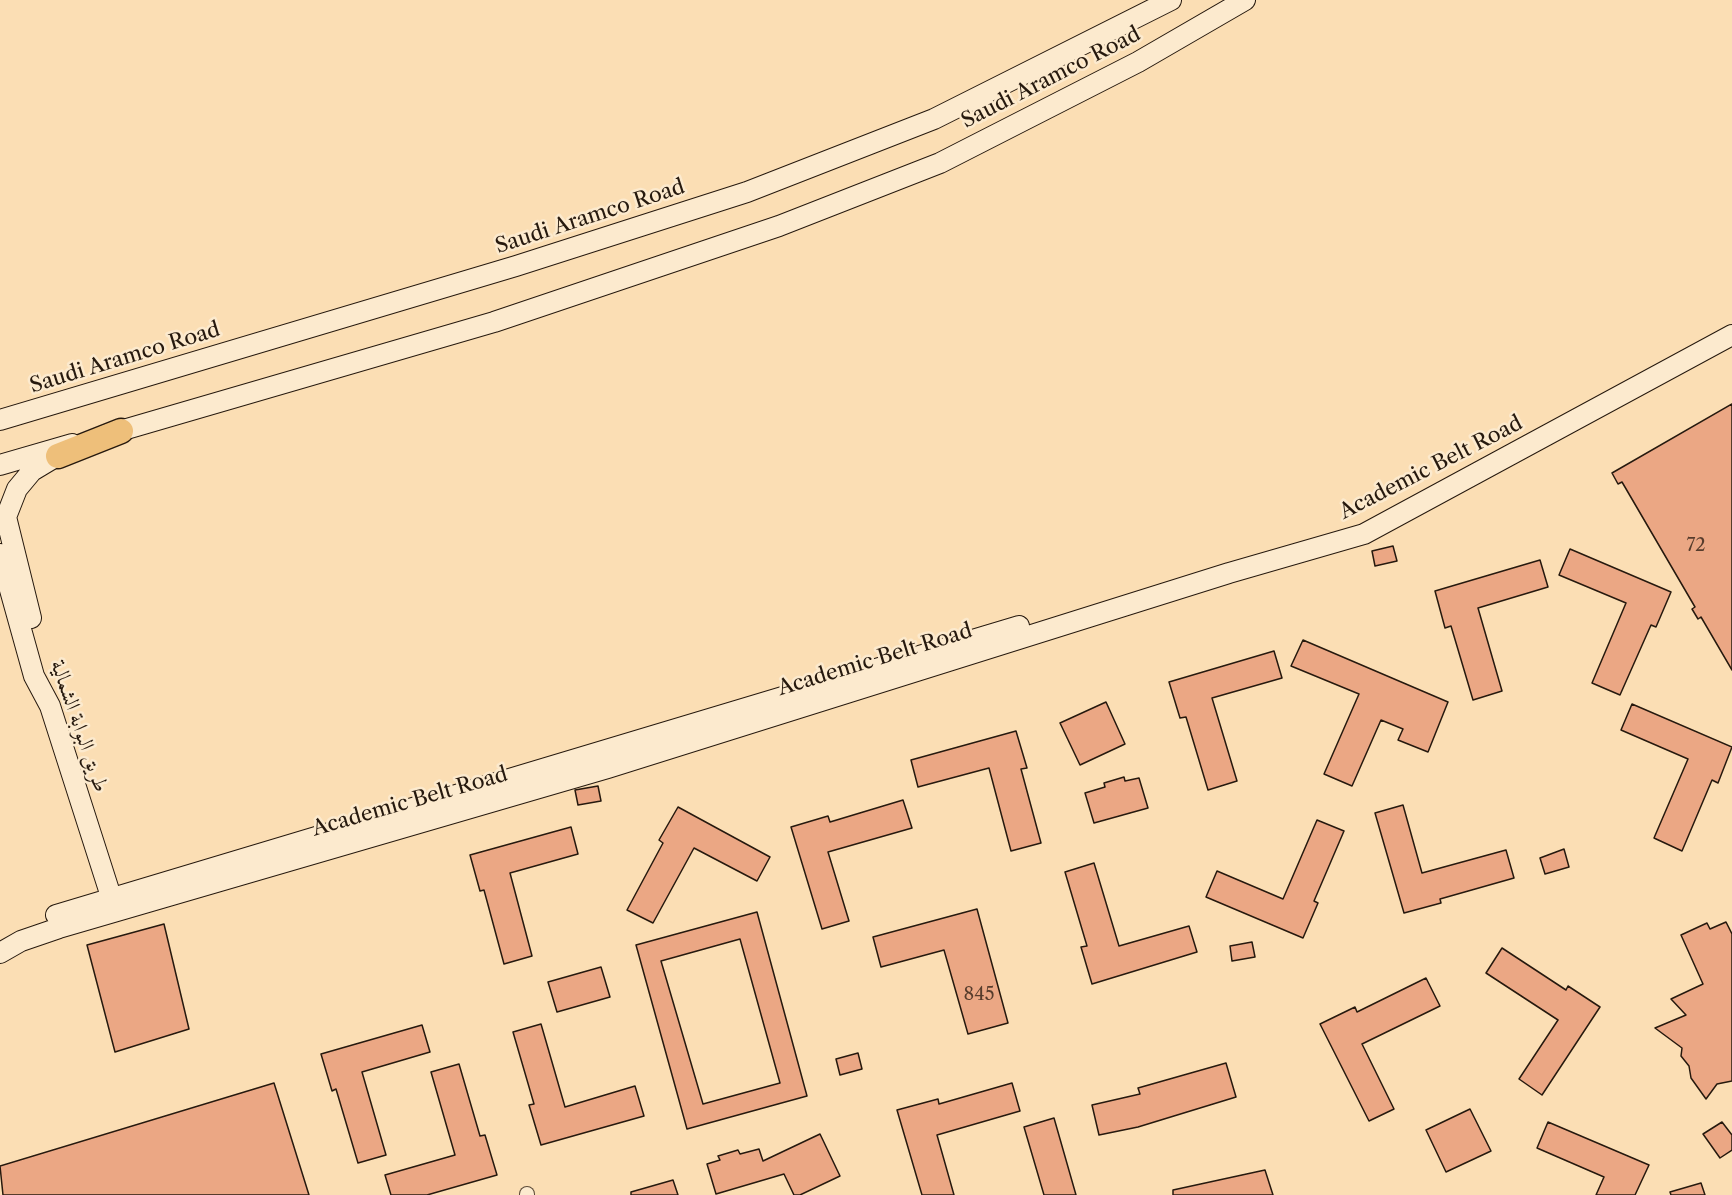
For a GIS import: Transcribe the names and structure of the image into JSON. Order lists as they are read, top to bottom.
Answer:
{
  "streets": {
    "street": ["Saudi Aramco Road", "Academic Belt Road", "طريق البوابة الشمالية"]
  },
  "crossings": [
    ["Academic Belt Road", "طريق البوابة الشمالية"]
  ],
  "house_numbers": ["72", "845"]
}
